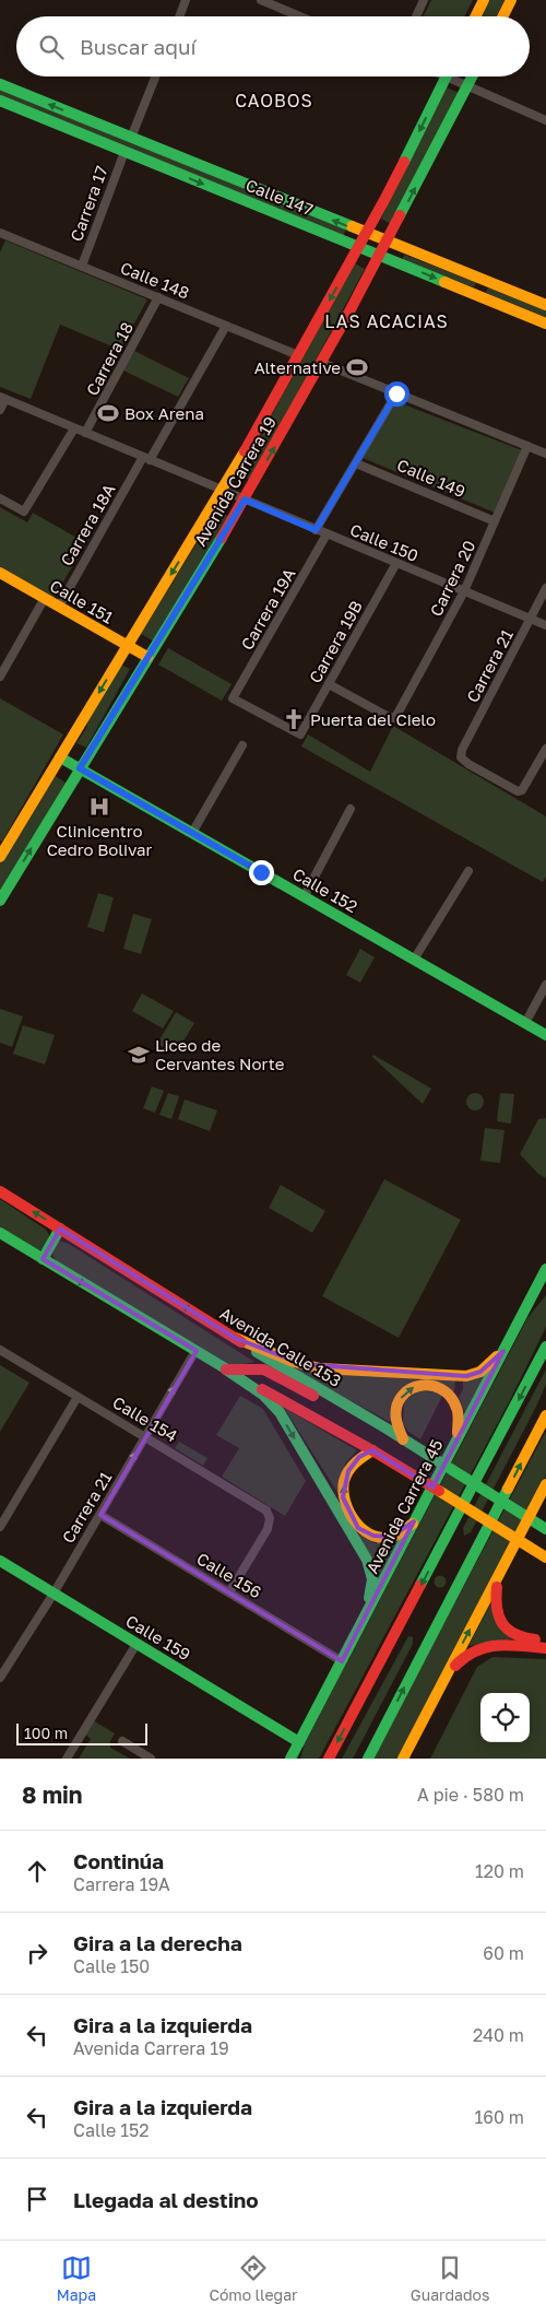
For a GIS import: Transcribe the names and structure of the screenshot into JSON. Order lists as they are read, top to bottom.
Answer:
{
  "streets": {
    "main road": [
      "Calle 147",
      "Avenida Carrera 19",
      "Calle 151",
      "Calle 152",
      "Avenida Calle 153",
      "Avenida Carrera 45",
      "Calle 159"
    ],
    "street": [
      "Carrera 17",
      "Calle 148",
      "Carrera 18",
      "Calle 149",
      "Carrera 18A",
      "Calle 150",
      "Carrera 20",
      "Carrera 19A",
      "Carrera 19B",
      "Carrera 21",
      "Calle 154",
      "Calle 156"
    ]
  },
  "crossings": [
    ["Calle 147", "Carrera 17"],
    ["Calle 147", "Avenida Carrera 19"],
    ["Carrera 17", "Calle 148"],
    ["Calle 148", "Carrera 18"],
    ["Calle 148", "Avenida Carrera 19"],
    ["Calle 148", "Carrera 18A"],
    ["Carrera 18", "Calle 150"],
    ["Calle 149", "Carrera 20"],
    ["Avenida Carrera 19", "Calle 150"],
    ["Avenida Carrera 19", "Calle 151"],
    ["Avenida Carrera 19", "Calle 152"],
    ["Carrera 18A", "Calle 150"],
    ["Carrera 18A", "Calle 151"],
    ["Calle 150", "Carrera 20"],
    ["Calle 150", "Carrera 19A"],
    ["Calle 150", "Carrera 19B"],
    ["Calle 150", "Carrera 21"],
    ["Carrera 20", "Carrera 19B"],
    ["Carrera 19A", "Carrera 19B"],
    ["Carrera 21", "Calle 154"],
    ["Carrera 21", "Calle 156"],
    ["Carrera 21", "Calle 159"],
    ["Calle 154", "Calle 156"],
    ["Avenida Carrera 45", "Calle 156"],
    ["Avenida Carrera 45", "Calle 159"]
  ],
  "districts": ["CAOBOS", "LAS ACACIAS"],
  "places": {
    "sports": ["Alternative", "Box Arena"],
    "church": ["Puerta del Cielo"],
    "hospital": ["Clinicentro Cedro Bolivar"],
    "school or university": ["Liceo de Cervantes Norte"]
  },
  "scale_bar": "100 m",
  "page": {
    "search": "Buscar aquí",
    "scale": "100 m",
    "heading": ["8 min", "A pie · 580 m"],
    "list": [
      ["Continúa", "Carrera 19A", "120 m"],
      ["Gira a la derecha", "Calle 150", "60 m"],
      ["Gira a la izquierda", "Avenida Carrera 19", "240 m"],
      ["Gira a la izquierda", "Calle 152", "160 m"],
      "Llegada al destino"
    ],
    "nav": ["Mapa", "Cómo llegar", "Guardados"]
  }
}
